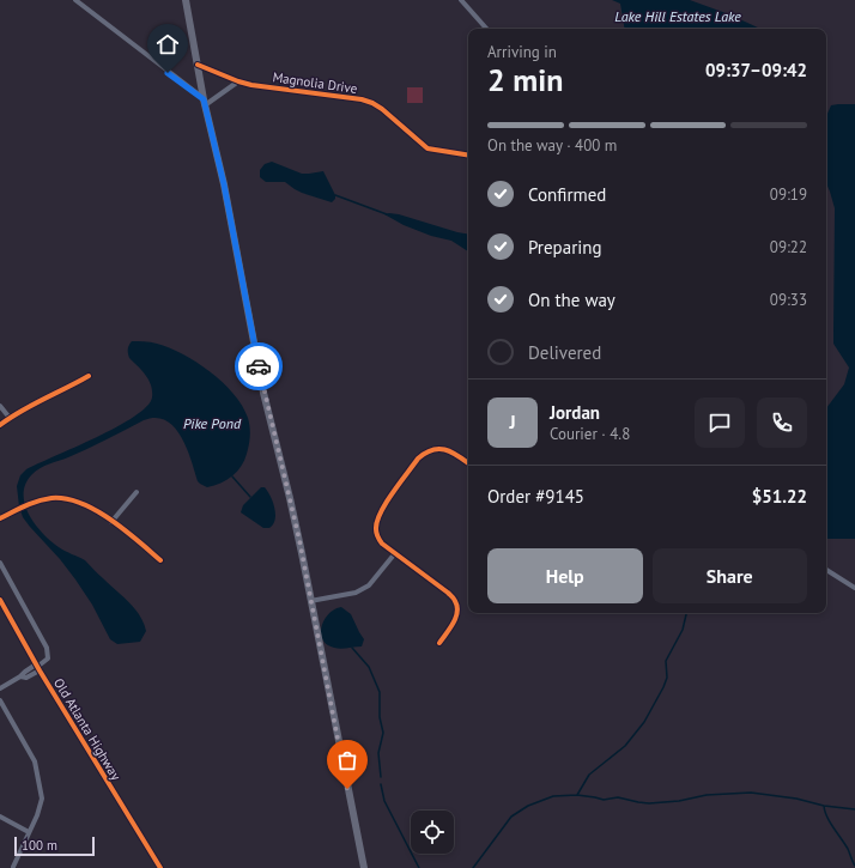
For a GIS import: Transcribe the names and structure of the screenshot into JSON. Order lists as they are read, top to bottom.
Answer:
{
  "streets": {
    "street": ["Magnolia Drive", "Old Atlanta Highway"]
  },
  "water": ["Lake Hill Estates Lake", "Pike Pond"],
  "scale_bar": "100 m",
  "page": {
    "heading": ["2 min", "Arriving in", "09:37–09:42"],
    "panel": [
      "Jordan",
      "Courier · 4.8",
      "Order #9145",
      "$51.22"
    ],
    "bar": "On the way · 400 m",
    "list": [
      ["Confirmed", "09:19"],
      ["Preparing", "09:22"],
      ["On the way", "09:33"],
      "Delivered"
    ],
    "round": "J",
    "buttons": ["Help", "Share"],
    "scale": "100 m"
  }
}
